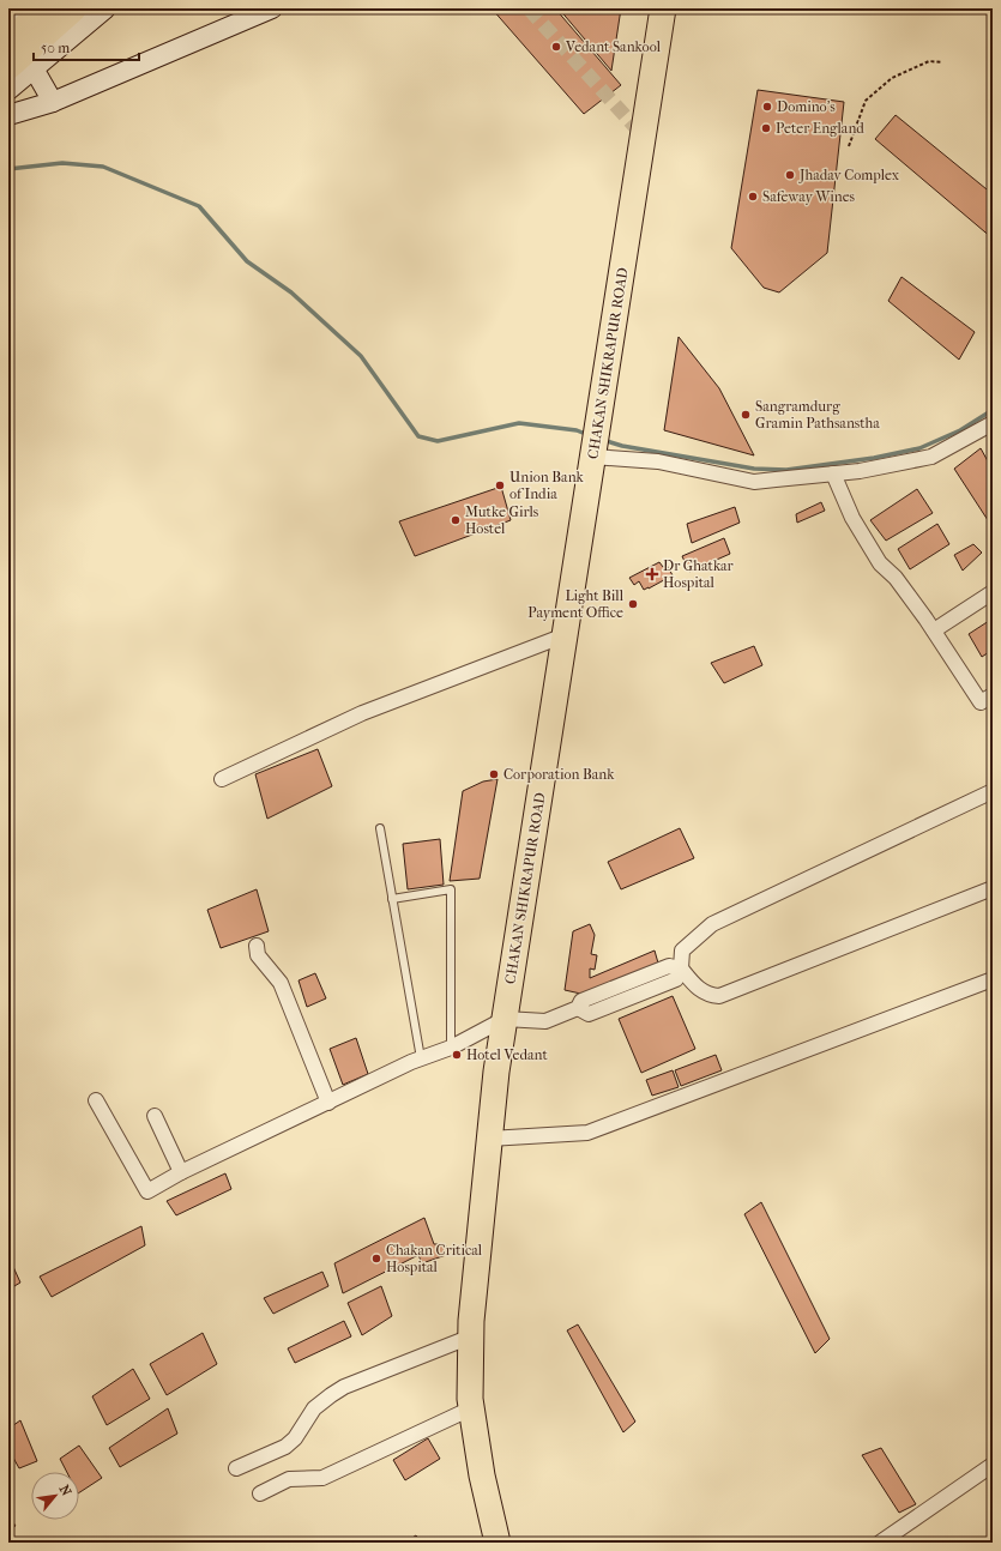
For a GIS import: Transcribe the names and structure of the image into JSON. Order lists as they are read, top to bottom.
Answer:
{
  "streets": {
    "highway": ["CHAKAN SHIKRAPUR ROAD"]
  },
  "places": {
    "other": [
      "Vedant Sankool",
      "Domino's",
      "Peter England",
      "Jhadav Complex",
      "Safeway Wines",
      "Sangramdurg Gramin Pathsanstha",
      "Union Bank of India",
      "Mutke Girls Hostel",
      "Light Bill Payment Office",
      "Corporation Bank",
      "Hotel Vedant",
      "Chakan Critical Hospital"
    ],
    "health": ["Dr Ghatkar Hospital"]
  },
  "scale_bar": "50 m",
  "north": "top right"
}
